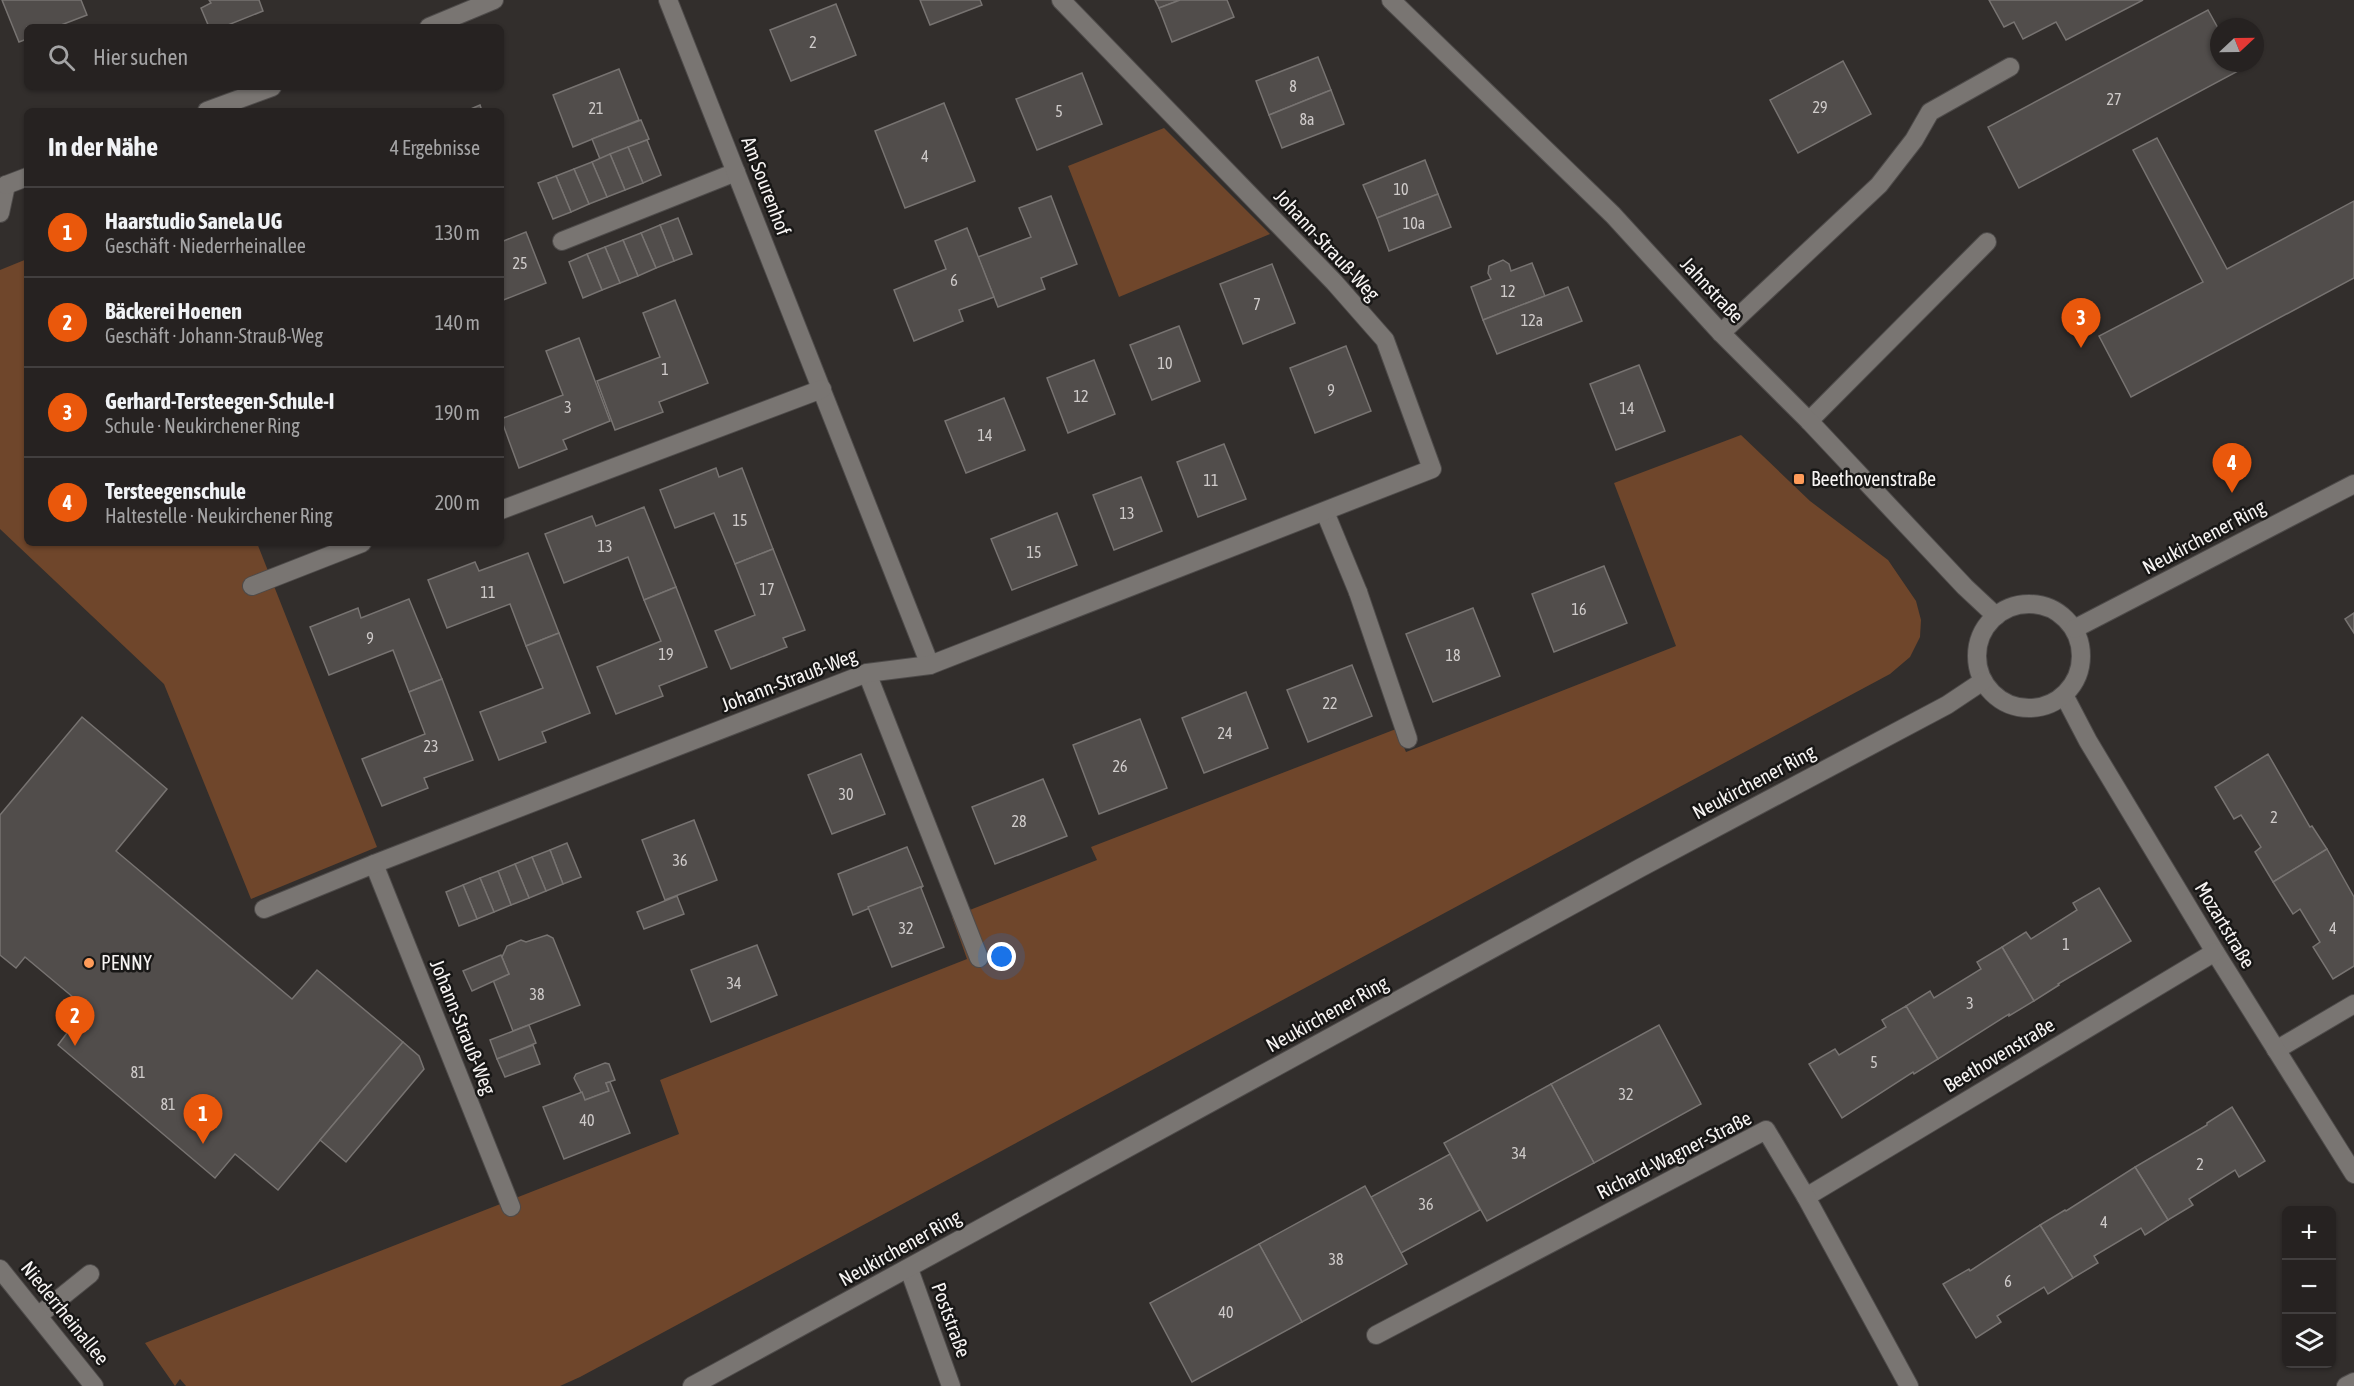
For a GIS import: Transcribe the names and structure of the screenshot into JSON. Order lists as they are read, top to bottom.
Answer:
{
  "streets": {
    "street": [
      "Am Sourenhof",
      "Johann-Strauß-Weg",
      "Jahnstraße",
      "Neukirchener Ring",
      "Mozartstraße",
      "Beethovenstraße",
      "Richard-Wagner-Straße",
      "Niederrheinallee",
      "Poststraße"
    ]
  },
  "crossings": [
    ["Am Sourenhof", "Johann-Strauß-Weg"],
    ["Jahnstraße", "Neukirchener Ring"],
    ["Jahnstraße", "Mozartstraße"],
    ["Neukirchener Ring", "Mozartstraße"],
    ["Neukirchener Ring", "Poststraße"],
    ["Mozartstraße", "Beethovenstraße"],
    ["Beethovenstraße", "Richard-Wagner-Straße"]
  ],
  "places": {
    "transit": ["Beethovenstraße"],
    "other": ["PENNY"]
  },
  "house_numbers": [
    "2",
    "8",
    "27",
    "29",
    "21",
    "5",
    "8a",
    "4",
    "10",
    "10a",
    "25",
    "6",
    "12",
    "7",
    "12a",
    "10",
    "1",
    "9",
    "12",
    "3",
    "14",
    "14",
    "11",
    "13",
    "15",
    "13",
    "15",
    "17",
    "11",
    "16",
    "9",
    "19",
    "18",
    "22",
    "24",
    "23",
    "26",
    "30",
    "2",
    "28",
    "36",
    "32",
    "4",
    "1",
    "34",
    "38",
    "3",
    "5",
    "81",
    "32",
    "81",
    "40",
    "34",
    "2",
    "36",
    "4",
    "38",
    "6",
    "40"
  ],
  "north": "right",
  "page": {
    "search": "Hier suchen",
    "heading": ["In der Nähe", "4 Ergebnisse"],
    "list": [
      {
        "mark": "1",
        "name": "Haarstudio Sanela UG",
        "note": "Geschäft · Niederrheinallee",
        "value": "130 m"
      },
      {
        "mark": "2",
        "name": "Bäckerei Hoenen",
        "note": "Geschäft · Johann-Strauß-Weg",
        "value": "140 m"
      },
      {
        "mark": "3",
        "name": "Gerhard-Tersteegen-Schule-I",
        "note": "Schule · Neukirchener Ring",
        "value": "190 m"
      },
      {
        "mark": "4",
        "name": "Tersteegenschule",
        "note": "Haltestelle · Neukirchener Ring",
        "value": "200 m"
      }
    ],
    "pins": [
      "3",
      "4",
      "2",
      "1"
    ],
    "map_buttons": ["+", "−"]
  }
}
